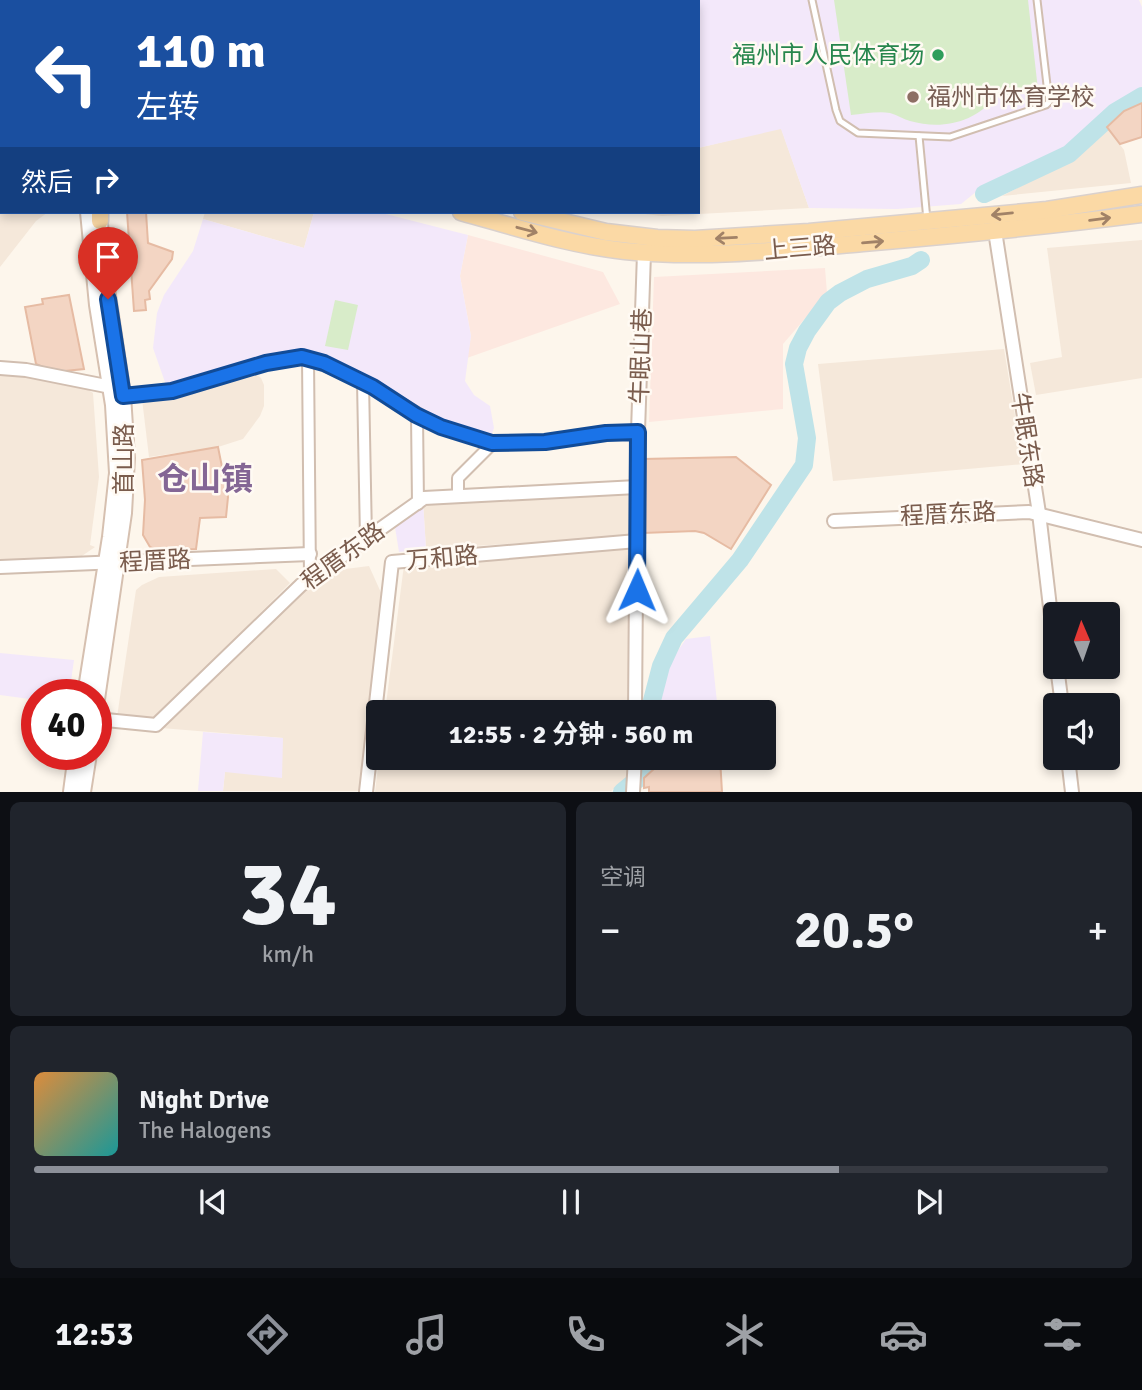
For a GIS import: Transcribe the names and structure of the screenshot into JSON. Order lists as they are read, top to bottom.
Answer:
{
  "streets": {
    "main road": ["上三路", "首山路"],
    "street": [
      "牛眠山巷",
      "牛眠东路",
      "程厝东路",
      "万和路",
      "程厝路"
    ]
  },
  "crossings": [
    ["上三路", "牛眠山巷"],
    ["上三路", "牛眠东路"],
    ["牛眠山巷", "程厝东路"],
    ["牛眠山巷", "万和路"],
    ["牛眠东路", "程厝东路"],
    ["首山路", "程厝路"]
  ],
  "districts": ["仓山镇"],
  "places": ["福州市人民体育场", "福州市体育学校"],
  "north": "top",
  "page": {
    "turn": ["110 m", "左转"],
    "then": "然后",
    "limit": "40",
    "trip": "12:55 · 2 分钟 · 560 m",
    "tile": [
      ["34", "km/h"],
      "空调"
    ],
    "heat": ["−", "20.5°", "+"],
    "song": ["Night Drive", "The Halogens"],
    "tabs": "12:53"
  }
}
